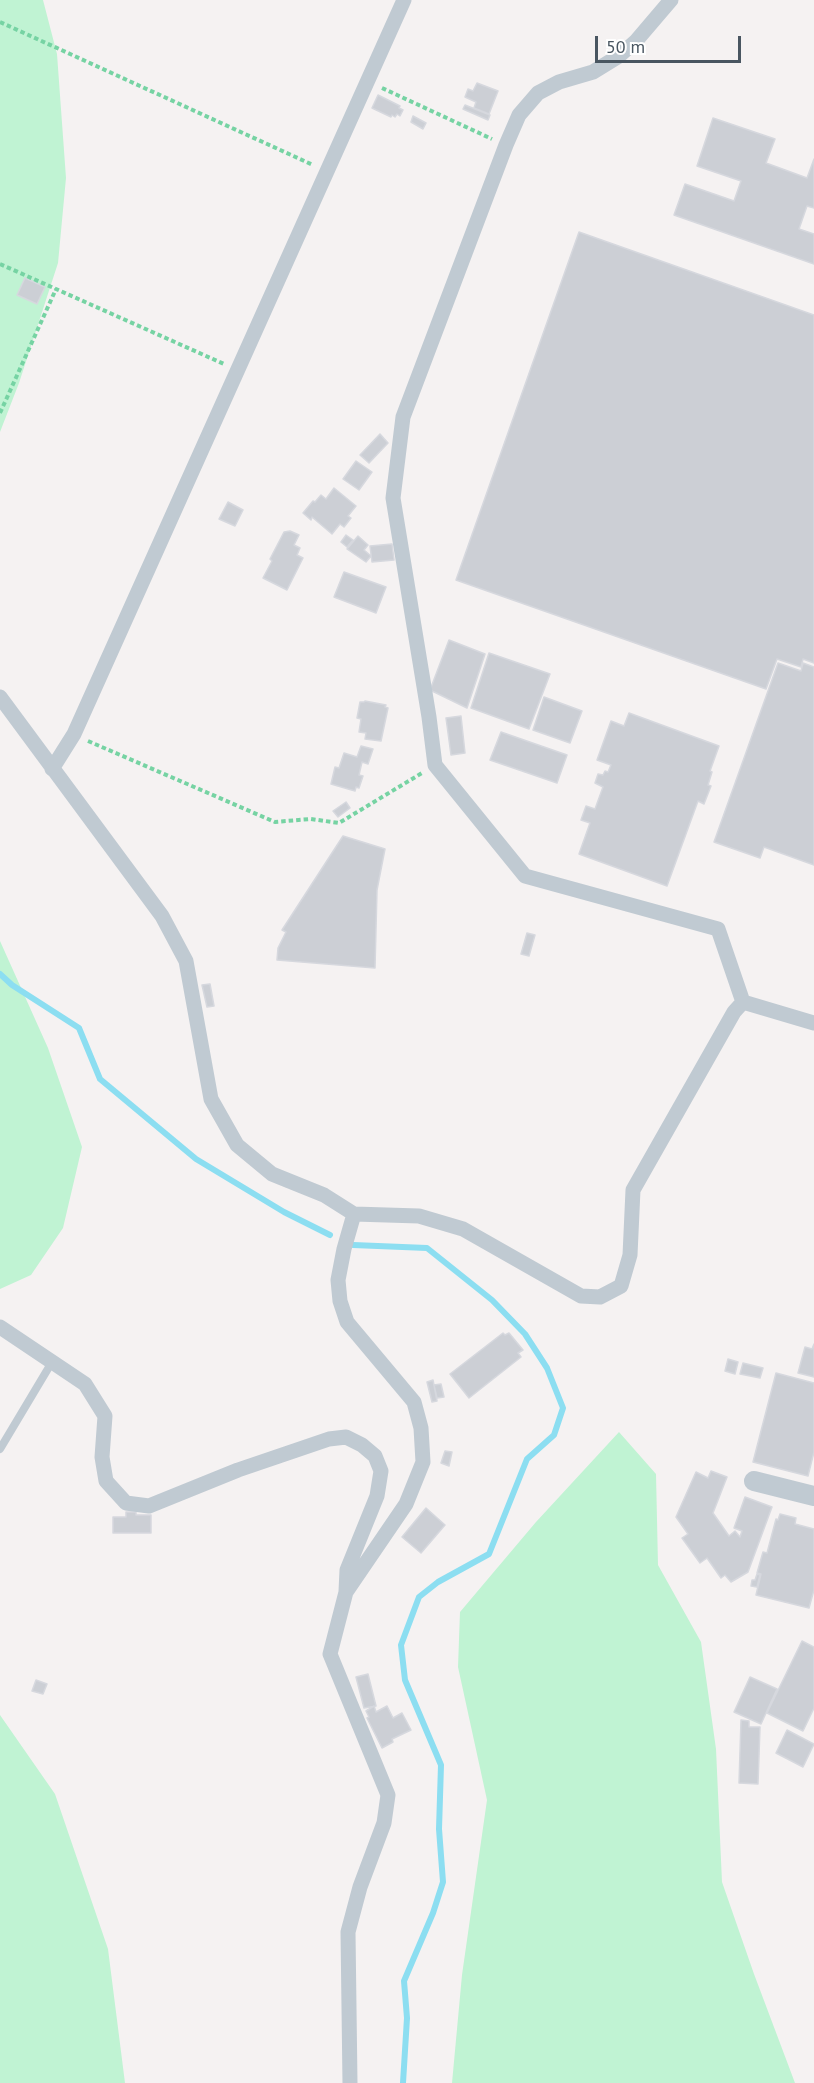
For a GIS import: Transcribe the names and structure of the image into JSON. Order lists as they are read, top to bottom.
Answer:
{
  "scale_bar": "50 m"
}
